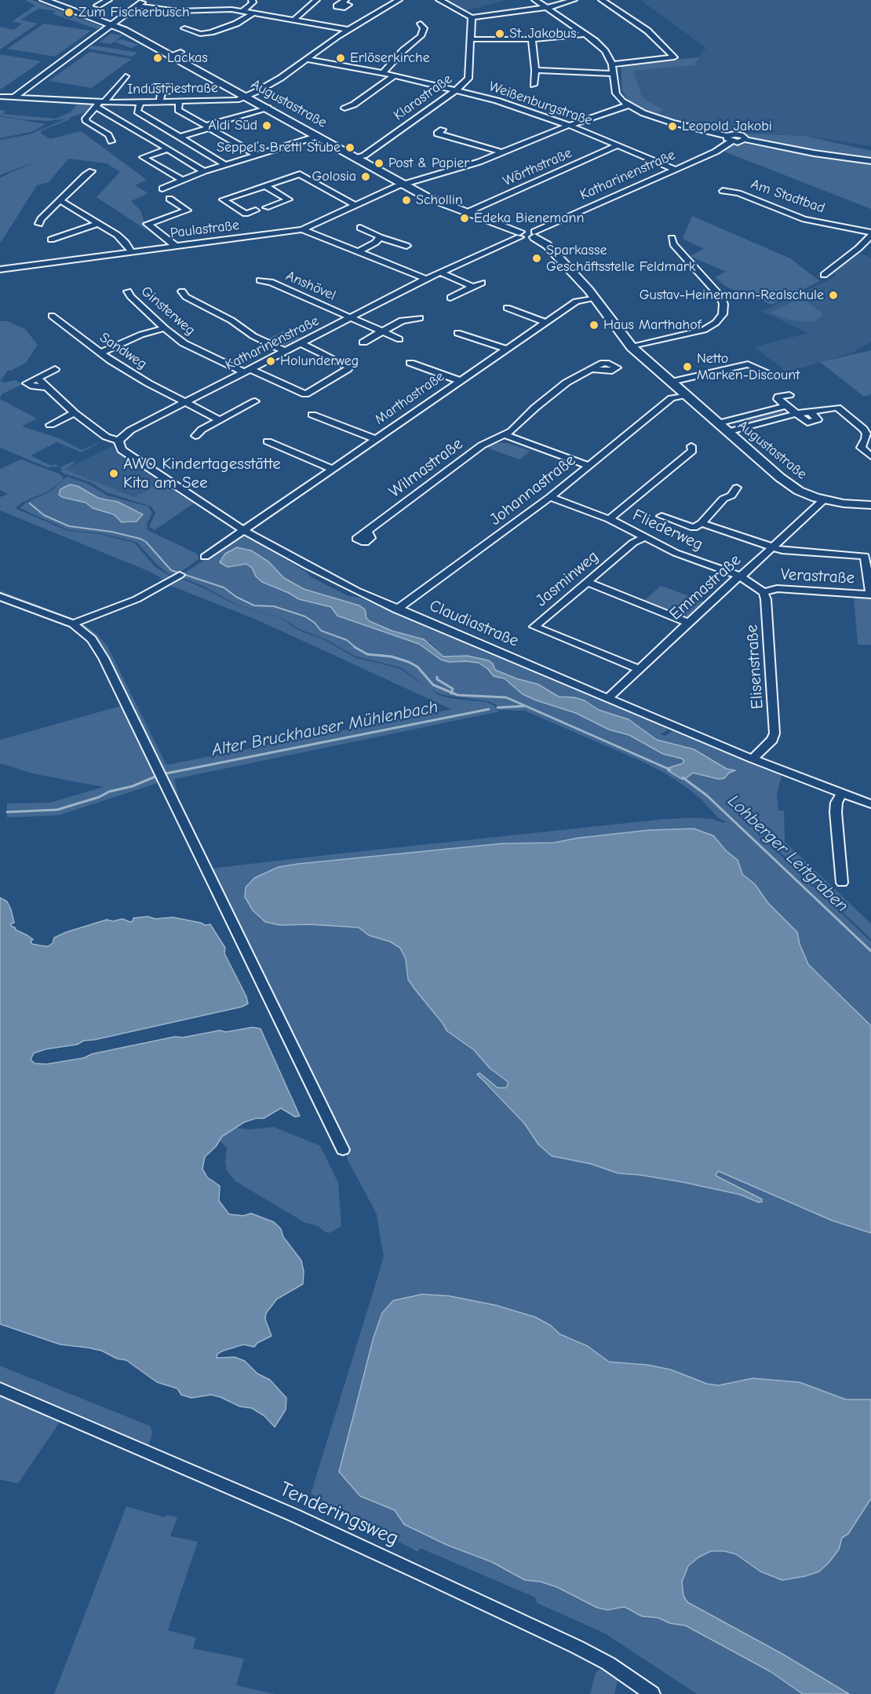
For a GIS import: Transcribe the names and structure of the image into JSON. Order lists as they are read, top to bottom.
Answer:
{
  "streets": {
    "main road": ["Augustastraße"],
    "street": [
      "Industriestraße",
      "Klarastraße",
      "Weißenburgstraße",
      "Wörthstraße",
      "Katharinenstraße",
      "Am Stadtbad",
      "Paulastraße",
      "Anshövel",
      "Ginsterweg",
      "Sandweg",
      "Marthastraße",
      "Wilmastraße",
      "Johannastraße",
      "Fliederweg",
      "Verastraße",
      "Jasminweg",
      "Emmastraße",
      "Claudiastraße",
      "Elisenstraße",
      "Tenderingsweg"
    ]
  },
  "crossings": [
    ["Industriestraße", "Augustastraße"],
    ["Industriestraße", "Weißenburgstraße"],
    ["Klarastraße", "Augustastraße"],
    ["Klarastraße", "Weißenburgstraße"],
    ["Augustastraße", "Wörthstraße"],
    ["Augustastraße", "Katharinenstraße"],
    ["Augustastraße", "Paulastraße"],
    ["Augustastraße", "Marthastraße"],
    ["Augustastraße", "Johannastraße"],
    ["Augustastraße", "Emmastraße"],
    ["Weißenburgstraße", "Wörthstraße"],
    ["Weißenburgstraße", "Katharinenstraße"],
    ["Weißenburgstraße", "Paulastraße"],
    ["Katharinenstraße", "Anshövel"],
    ["Katharinenstraße", "Ginsterweg"],
    ["Katharinenstraße", "Sandweg"],
    ["Katharinenstraße", "Claudiastraße"],
    ["Marthastraße", "Claudiastraße"],
    ["Johannastraße", "Fliederweg"],
    ["Johannastraße", "Claudiastraße"],
    ["Fliederweg", "Jasminweg"],
    ["Fliederweg", "Emmastraße"],
    ["Verastraße", "Elisenstraße"],
    ["Jasminweg", "Emmastraße"],
    ["Emmastraße", "Claudiastraße"],
    ["Claudiastraße", "Elisenstraße"]
  ],
  "water": ["Alter Bruckhauser Mühlenbach", "Lohberger Leitgraben"],
  "places": [
    "Zum Fischerbusch",
    "St. Jakobus",
    "Lackas",
    "Erlöserkirche",
    "Aldi Süd",
    "Leopold Jakobi",
    "Seppel’s Brettl Stube",
    "Post & Papier",
    "Golosia",
    "Schollin",
    "Edeka Bienemann",
    "Sparkasse Geschäftsstelle Feldmark",
    "Gustav-Heinemann-Realschule",
    "Haus Marthahof",
    "Holunderweg",
    "Netto Marken-Discount",
    "AWO Kindertagesstätte Kita am See"
  ]
}
